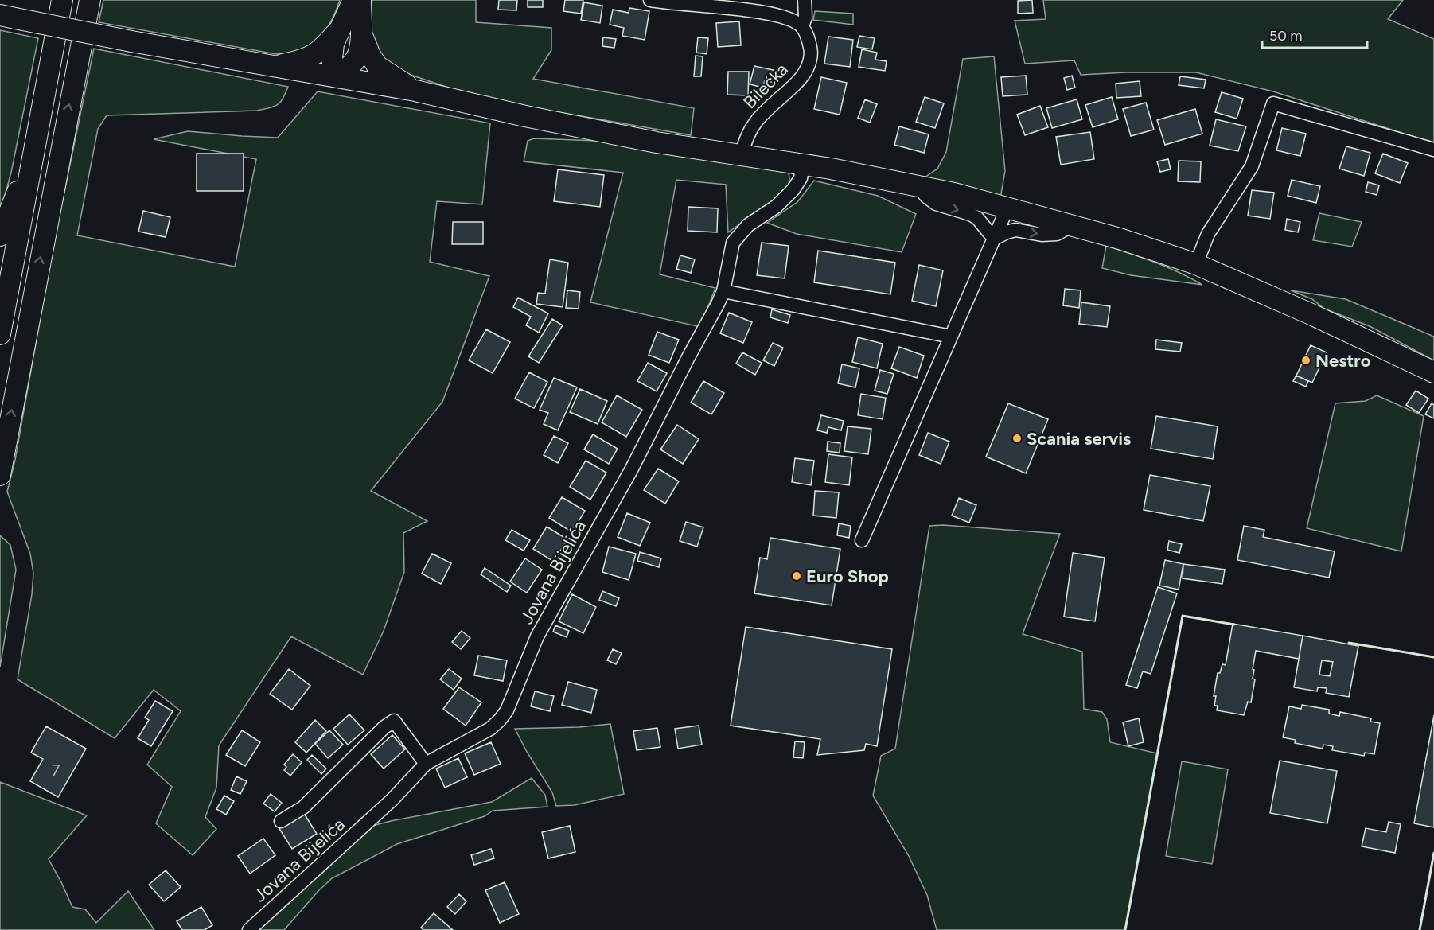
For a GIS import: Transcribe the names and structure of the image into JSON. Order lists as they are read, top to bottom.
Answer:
{
  "streets": {
    "street": ["Bilećka", "Jovana Bijelića"]
  },
  "places": ["Nestro", "Scania servis", "Euro Shop"],
  "house_numbers": ["7"],
  "scale_bar": "50 m"
}
